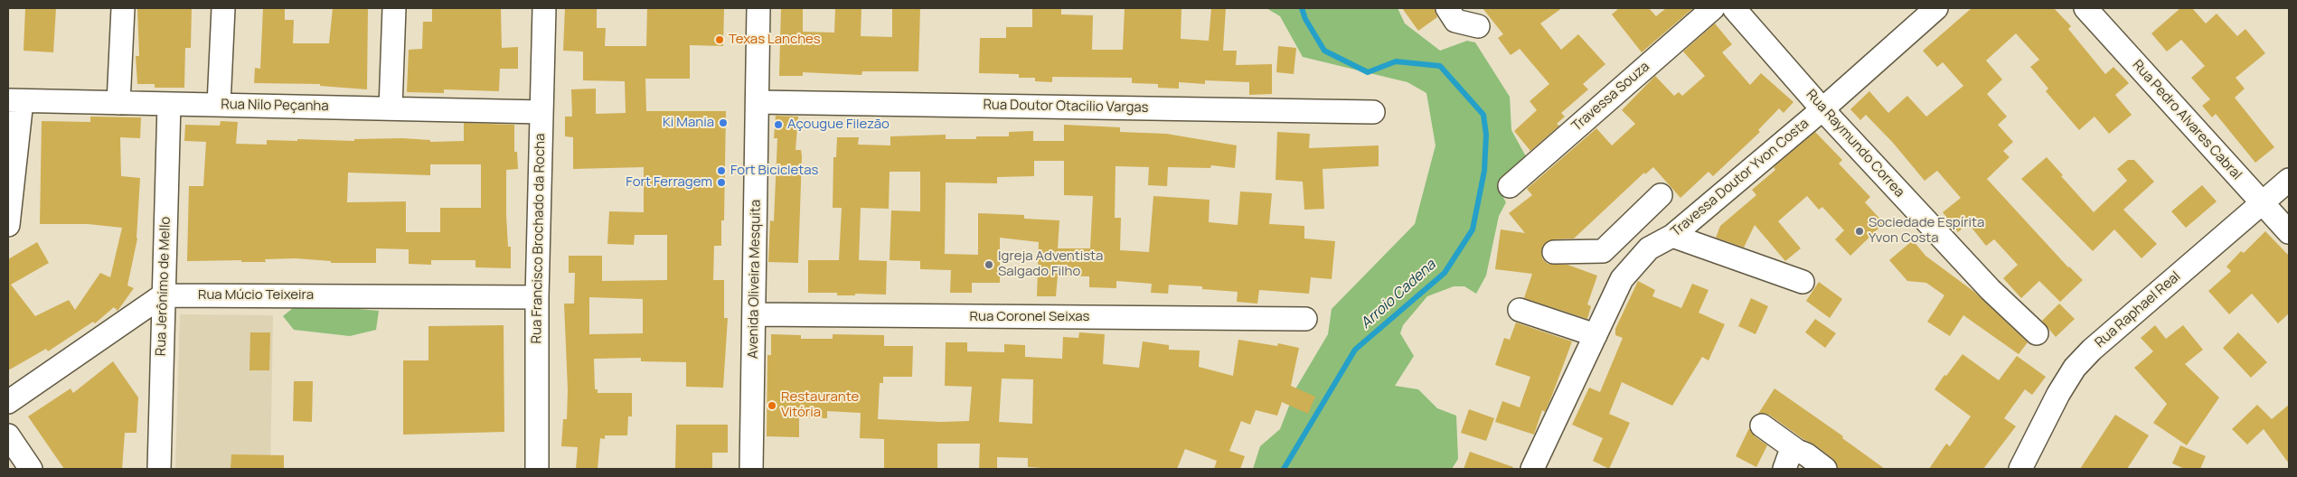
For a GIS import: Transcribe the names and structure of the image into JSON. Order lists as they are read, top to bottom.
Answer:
{
  "streets": {
    "street": [
      "Travessa Souza",
      "Rua Nilo Peçanha",
      "Rua Doutor Otacilio Vargas",
      "Rua Pedro Alvares Cabral",
      "Rua Raymundo Correa",
      "Travessa Doutor Yvon Costa",
      "Rua Francisco Brochado da Rocha",
      "Avenida Oliveira Mesquita",
      "Rua Jerônimo de Mello",
      "Rua Múcio Teixeira",
      "Rua Raphael Real",
      "Rua Coronel Seixas"
    ]
  },
  "crossings": [
    ["Rua Nilo Peçanha", "Rua Francisco Brochado da Rocha"],
    ["Rua Nilo Peçanha", "Rua Jerônimo de Mello"],
    ["Rua Doutor Otacilio Vargas", "Avenida Oliveira Mesquita"],
    ["Rua Pedro Alvares Cabral", "Rua Raphael Real"],
    ["Rua Raymundo Correa", "Travessa Doutor Yvon Costa"],
    ["Rua Francisco Brochado da Rocha", "Rua Múcio Teixeira"],
    ["Avenida Oliveira Mesquita", "Rua Coronel Seixas"],
    ["Rua Jerônimo de Mello", "Rua Múcio Teixeira"]
  ],
  "water": ["Arroio Cadena"],
  "places": [
    "Texas Lanches",
    "Ki Mania",
    "Açougue Filezão",
    "Fort Bicicletas",
    "Fort Ferragem",
    "Sociedade Espírita Yvon Costa",
    "Igreja Adventista Salgado Filho",
    "Restaurante Vitória"
  ]
}
